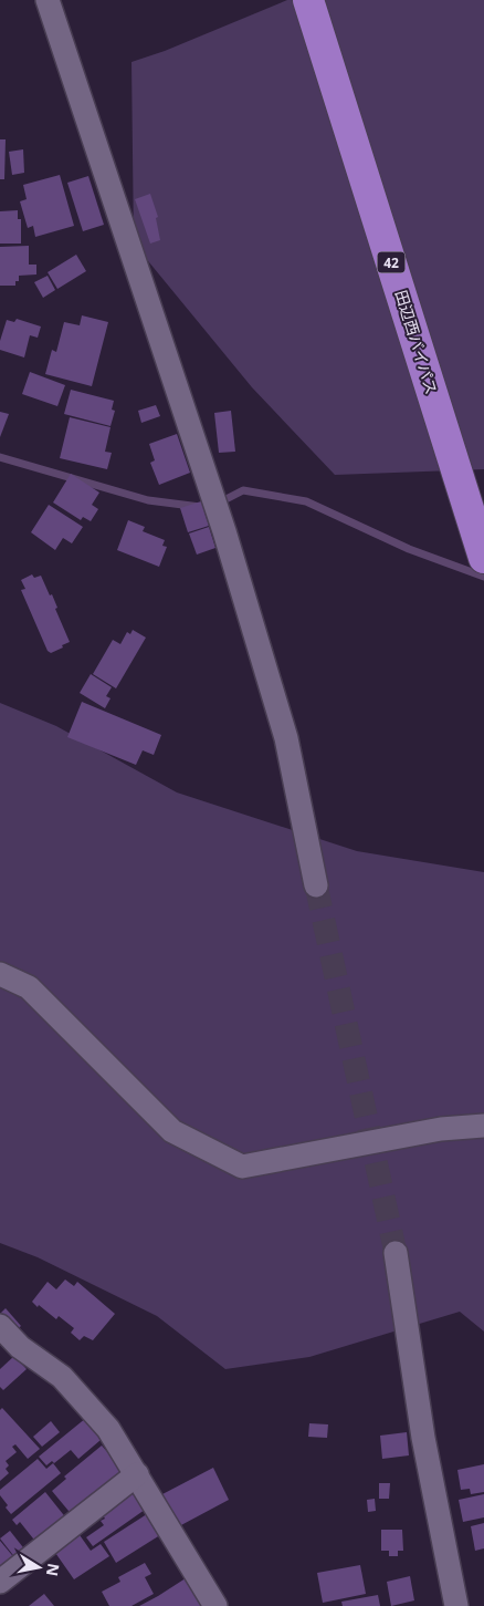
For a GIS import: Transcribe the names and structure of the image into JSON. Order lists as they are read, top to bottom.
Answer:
{
  "streets": {
    "highway": ["42", "田辺西バイパス"]
  },
  "north": "right"
}
